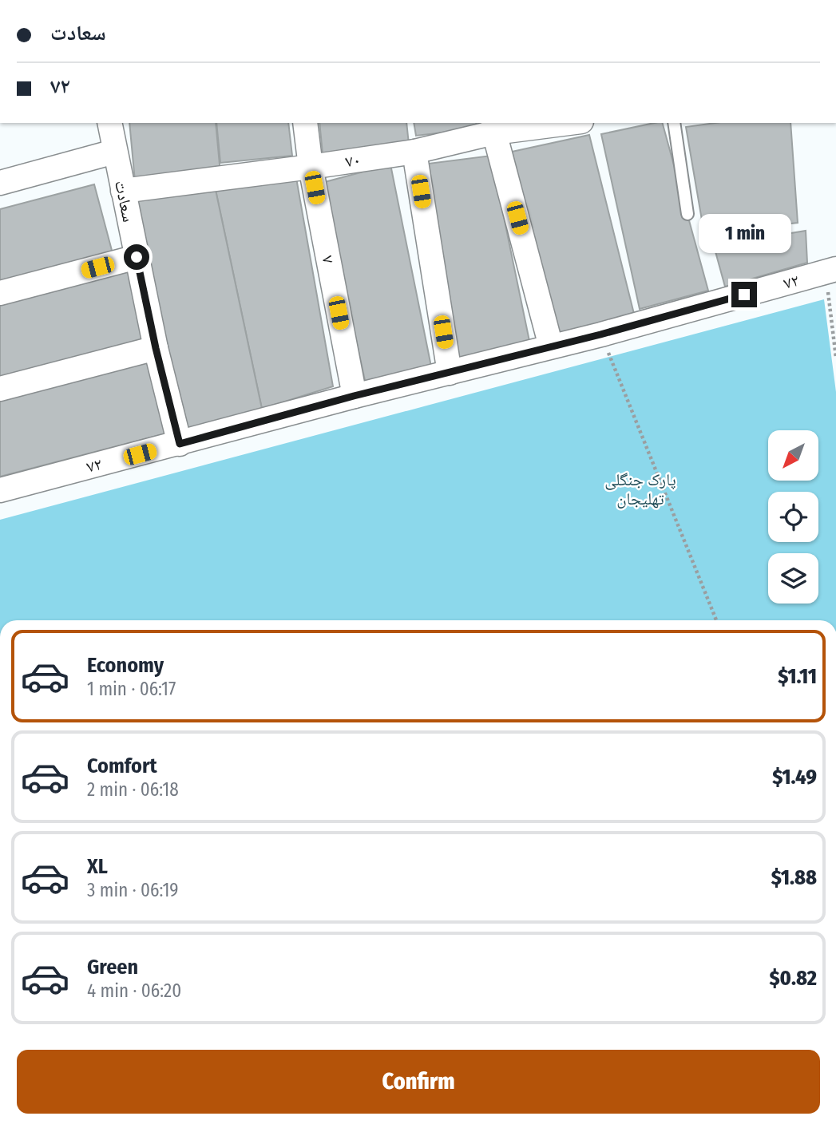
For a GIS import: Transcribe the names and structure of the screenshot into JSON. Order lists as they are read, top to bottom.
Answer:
{
  "streets": {
    "street": [
      "۷۰",
      "سعادت",
      "۷",
      "۷۲"
    ]
  },
  "crossings": [
    ["۷۰", "سعادت"],
    ["۷۰", "۷"],
    ["سعادت", "۷۲"],
    ["۷", "۷۲"]
  ],
  "parks": ["پارک جنگلی تهلیجان"],
  "north": "bottom left",
  "page": {
    "banner": ["سعادت", "۷۲"],
    "bubble": "1 min",
    "list": [
      {
        "name": "Economy",
        "note": "1 min · 06:17",
        "value": "$1.11"
      },
      {
        "name": "Comfort",
        "note": "2 min · 06:18",
        "value": "$1.49"
      },
      {
        "name": "XL",
        "note": "3 min · 06:19",
        "value": "$1.88"
      },
      {
        "name": "Green",
        "note": "4 min · 06:20",
        "value": "$0.82"
      }
    ],
    "buttons": "Confirm"
  }
}
